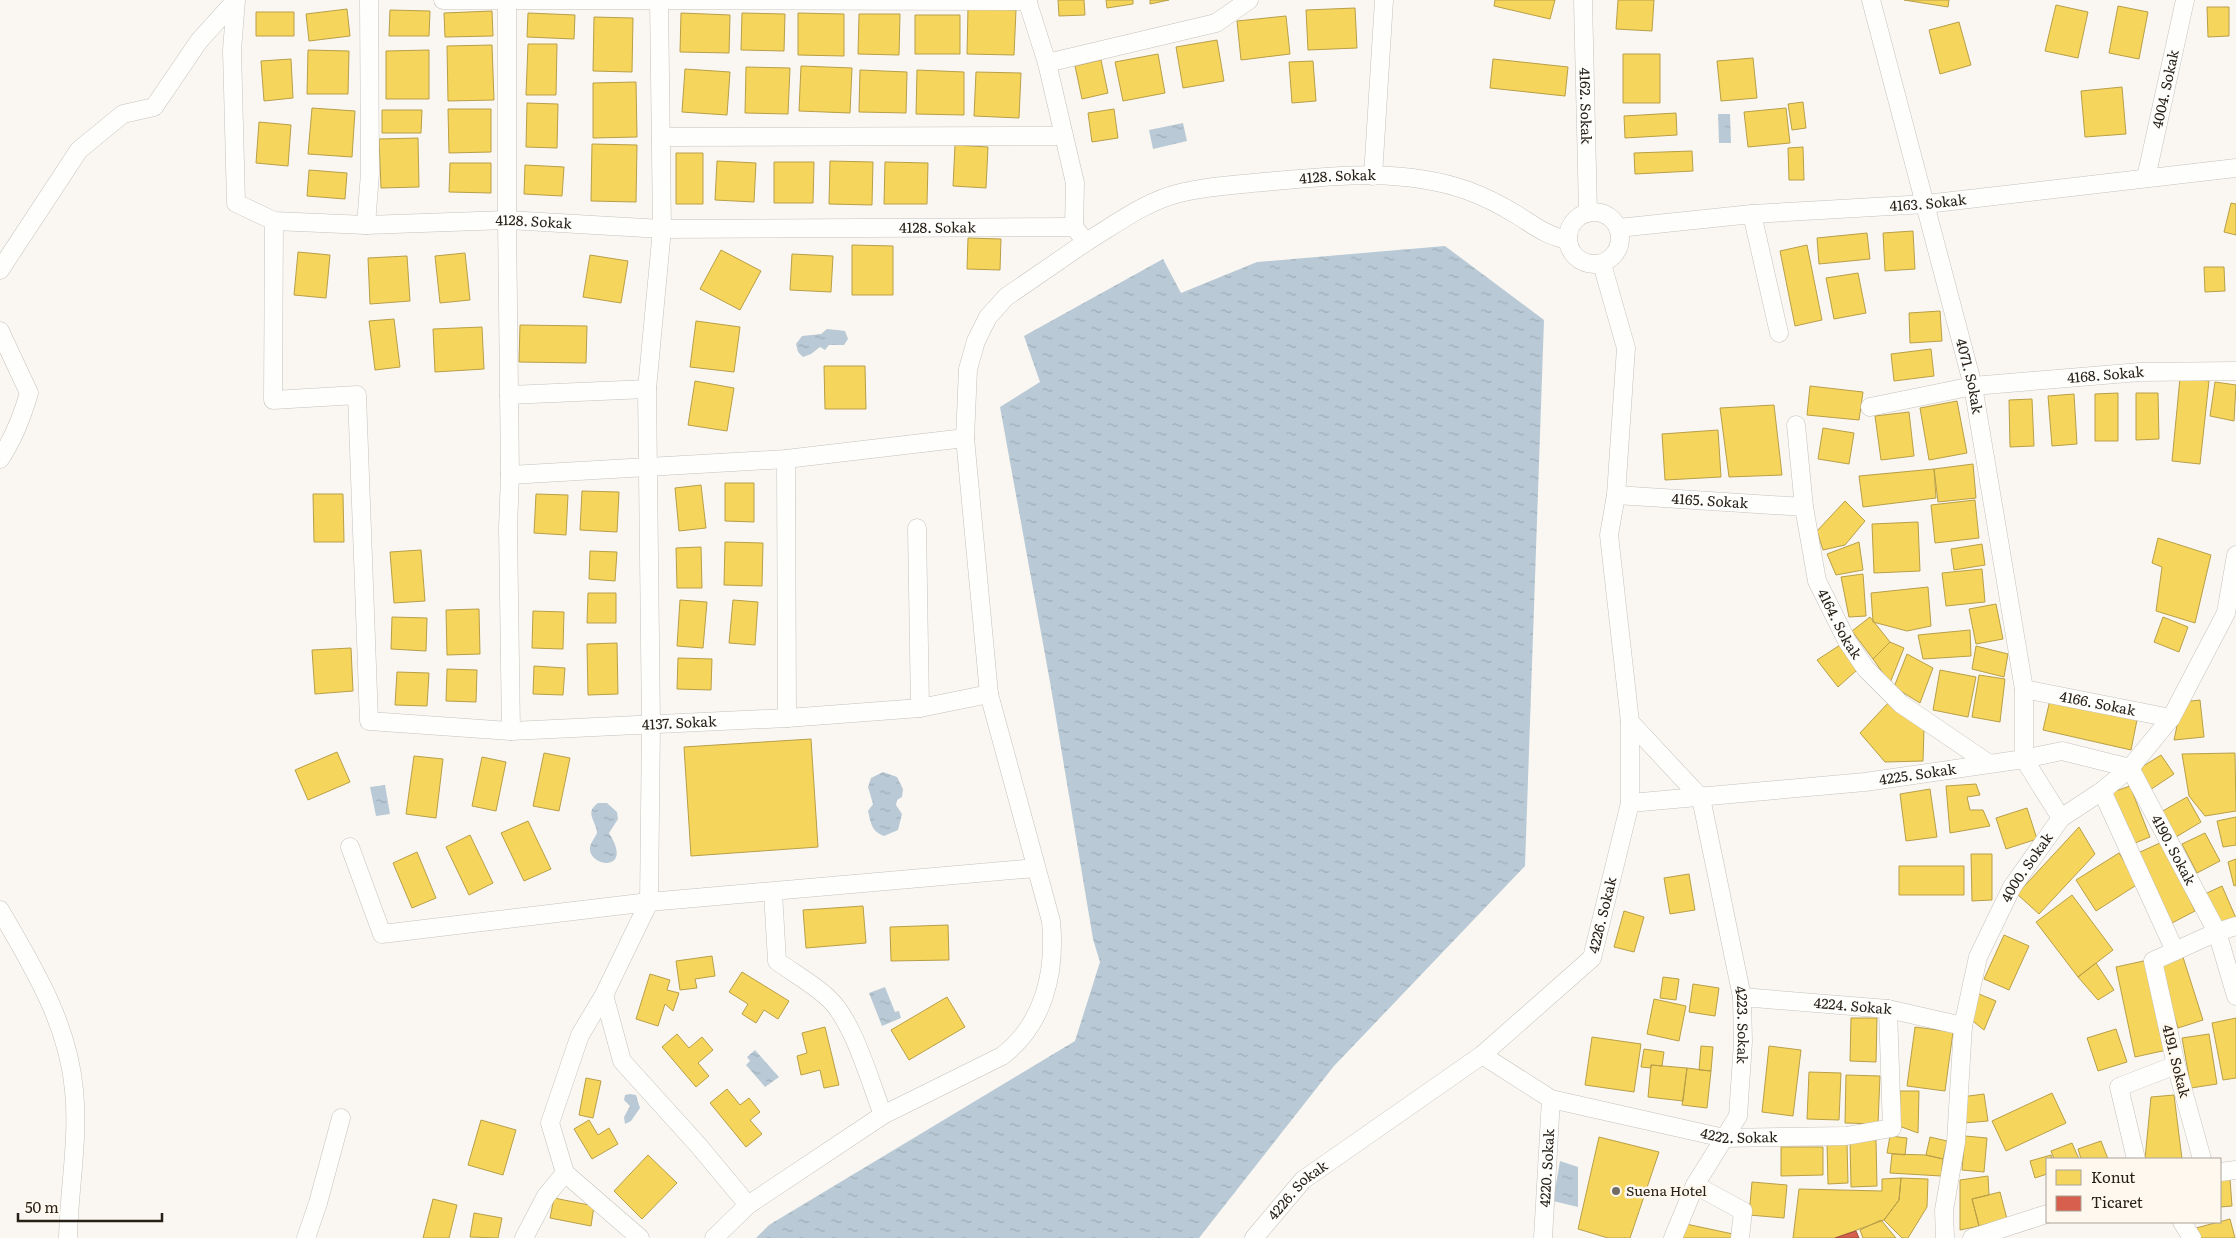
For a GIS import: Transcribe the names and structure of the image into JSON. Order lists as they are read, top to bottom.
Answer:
{
  "streets": {
    "street": [
      "4004. Sokak",
      "4162. Sokak",
      "4128. Sokak",
      "4163. Sokak",
      "4168. Sokak",
      "4071. Sokak",
      "4165. Sokak",
      "4164. Sokak",
      "4166. Sokak",
      "4137. Sokak",
      "4225. Sokak",
      "4190. Sokak",
      "4000. Sokak",
      "4226. Sokak",
      "4224. Sokak",
      "4223. Sokak",
      "4191. Sokak",
      "4222. Sokak",
      "4220. Sokak"
    ]
  },
  "crossings": [
    ["4004. Sokak", "4163. Sokak"],
    ["4162. Sokak", "4128. Sokak"],
    ["4162. Sokak", "4163. Sokak"],
    ["4128. Sokak", "4163. Sokak"],
    ["4128. Sokak", "4137. Sokak"],
    ["4163. Sokak", "4071. Sokak"],
    ["4168. Sokak", "4071. Sokak"],
    ["4071. Sokak", "4166. Sokak"],
    ["4071. Sokak", "4225. Sokak"],
    ["4165. Sokak", "4164. Sokak"],
    ["4165. Sokak", "4226. Sokak"],
    ["4164. Sokak", "4225. Sokak"],
    ["4166. Sokak", "4000. Sokak"],
    ["4225. Sokak", "4190. Sokak"],
    ["4225. Sokak", "4000. Sokak"],
    ["4225. Sokak", "4226. Sokak"],
    ["4225. Sokak", "4223. Sokak"],
    ["4190. Sokak", "4000. Sokak"],
    ["4000. Sokak", "4224. Sokak"],
    ["4226. Sokak", "4222. Sokak"],
    ["4224. Sokak", "4223. Sokak"],
    ["4224. Sokak", "4222. Sokak"],
    ["4223. Sokak", "4222. Sokak"],
    ["4222. Sokak", "4220. Sokak"]
  ],
  "places": ["Suena Hotel"],
  "legend": ["Konut", "Ticaret"],
  "scale_bar": "50 m"
}
